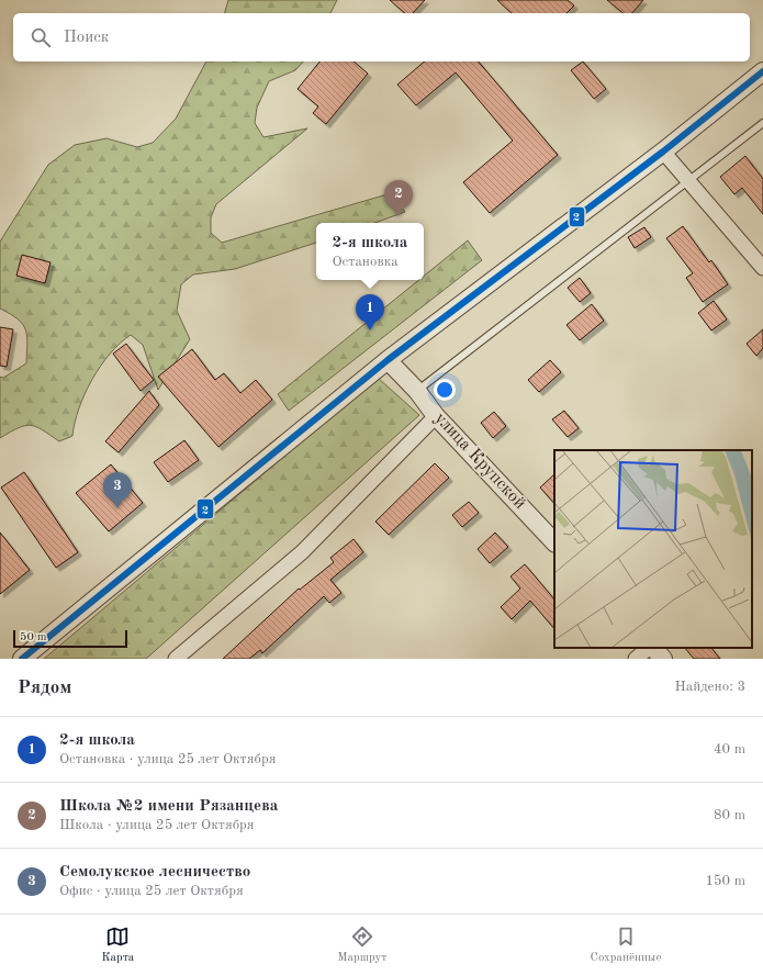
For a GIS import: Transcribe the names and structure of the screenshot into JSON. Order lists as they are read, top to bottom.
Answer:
{
  "streets": {
    "street": ["улица Крупской"]
  },
  "lines": ["transit line 2"],
  "scale_bar": "50 m",
  "page": {
    "search": "Поиск",
    "pins": ["2", "1", "3"],
    "popup": ["2-я школа", "Остановка"],
    "scale": "50 m",
    "heading": ["Рядом", "Найдено: 3"],
    "list": [
      {
        "mark": "1",
        "name": "2-я школа",
        "note": "Остановка · улица 25 лет Октября",
        "value": "40 m"
      },
      {
        "mark": "2",
        "name": "Школа №2 имени Рязанцева",
        "note": "Школа · улица 25 лет Октября",
        "value": "80 m"
      },
      {
        "mark": "3",
        "name": "Семолукское лесничество",
        "note": "Офис · улица 25 лет Октября",
        "value": "150 m"
      }
    ],
    "nav": ["Карта", "Маршрут", "Сохранённые"]
  }
}
